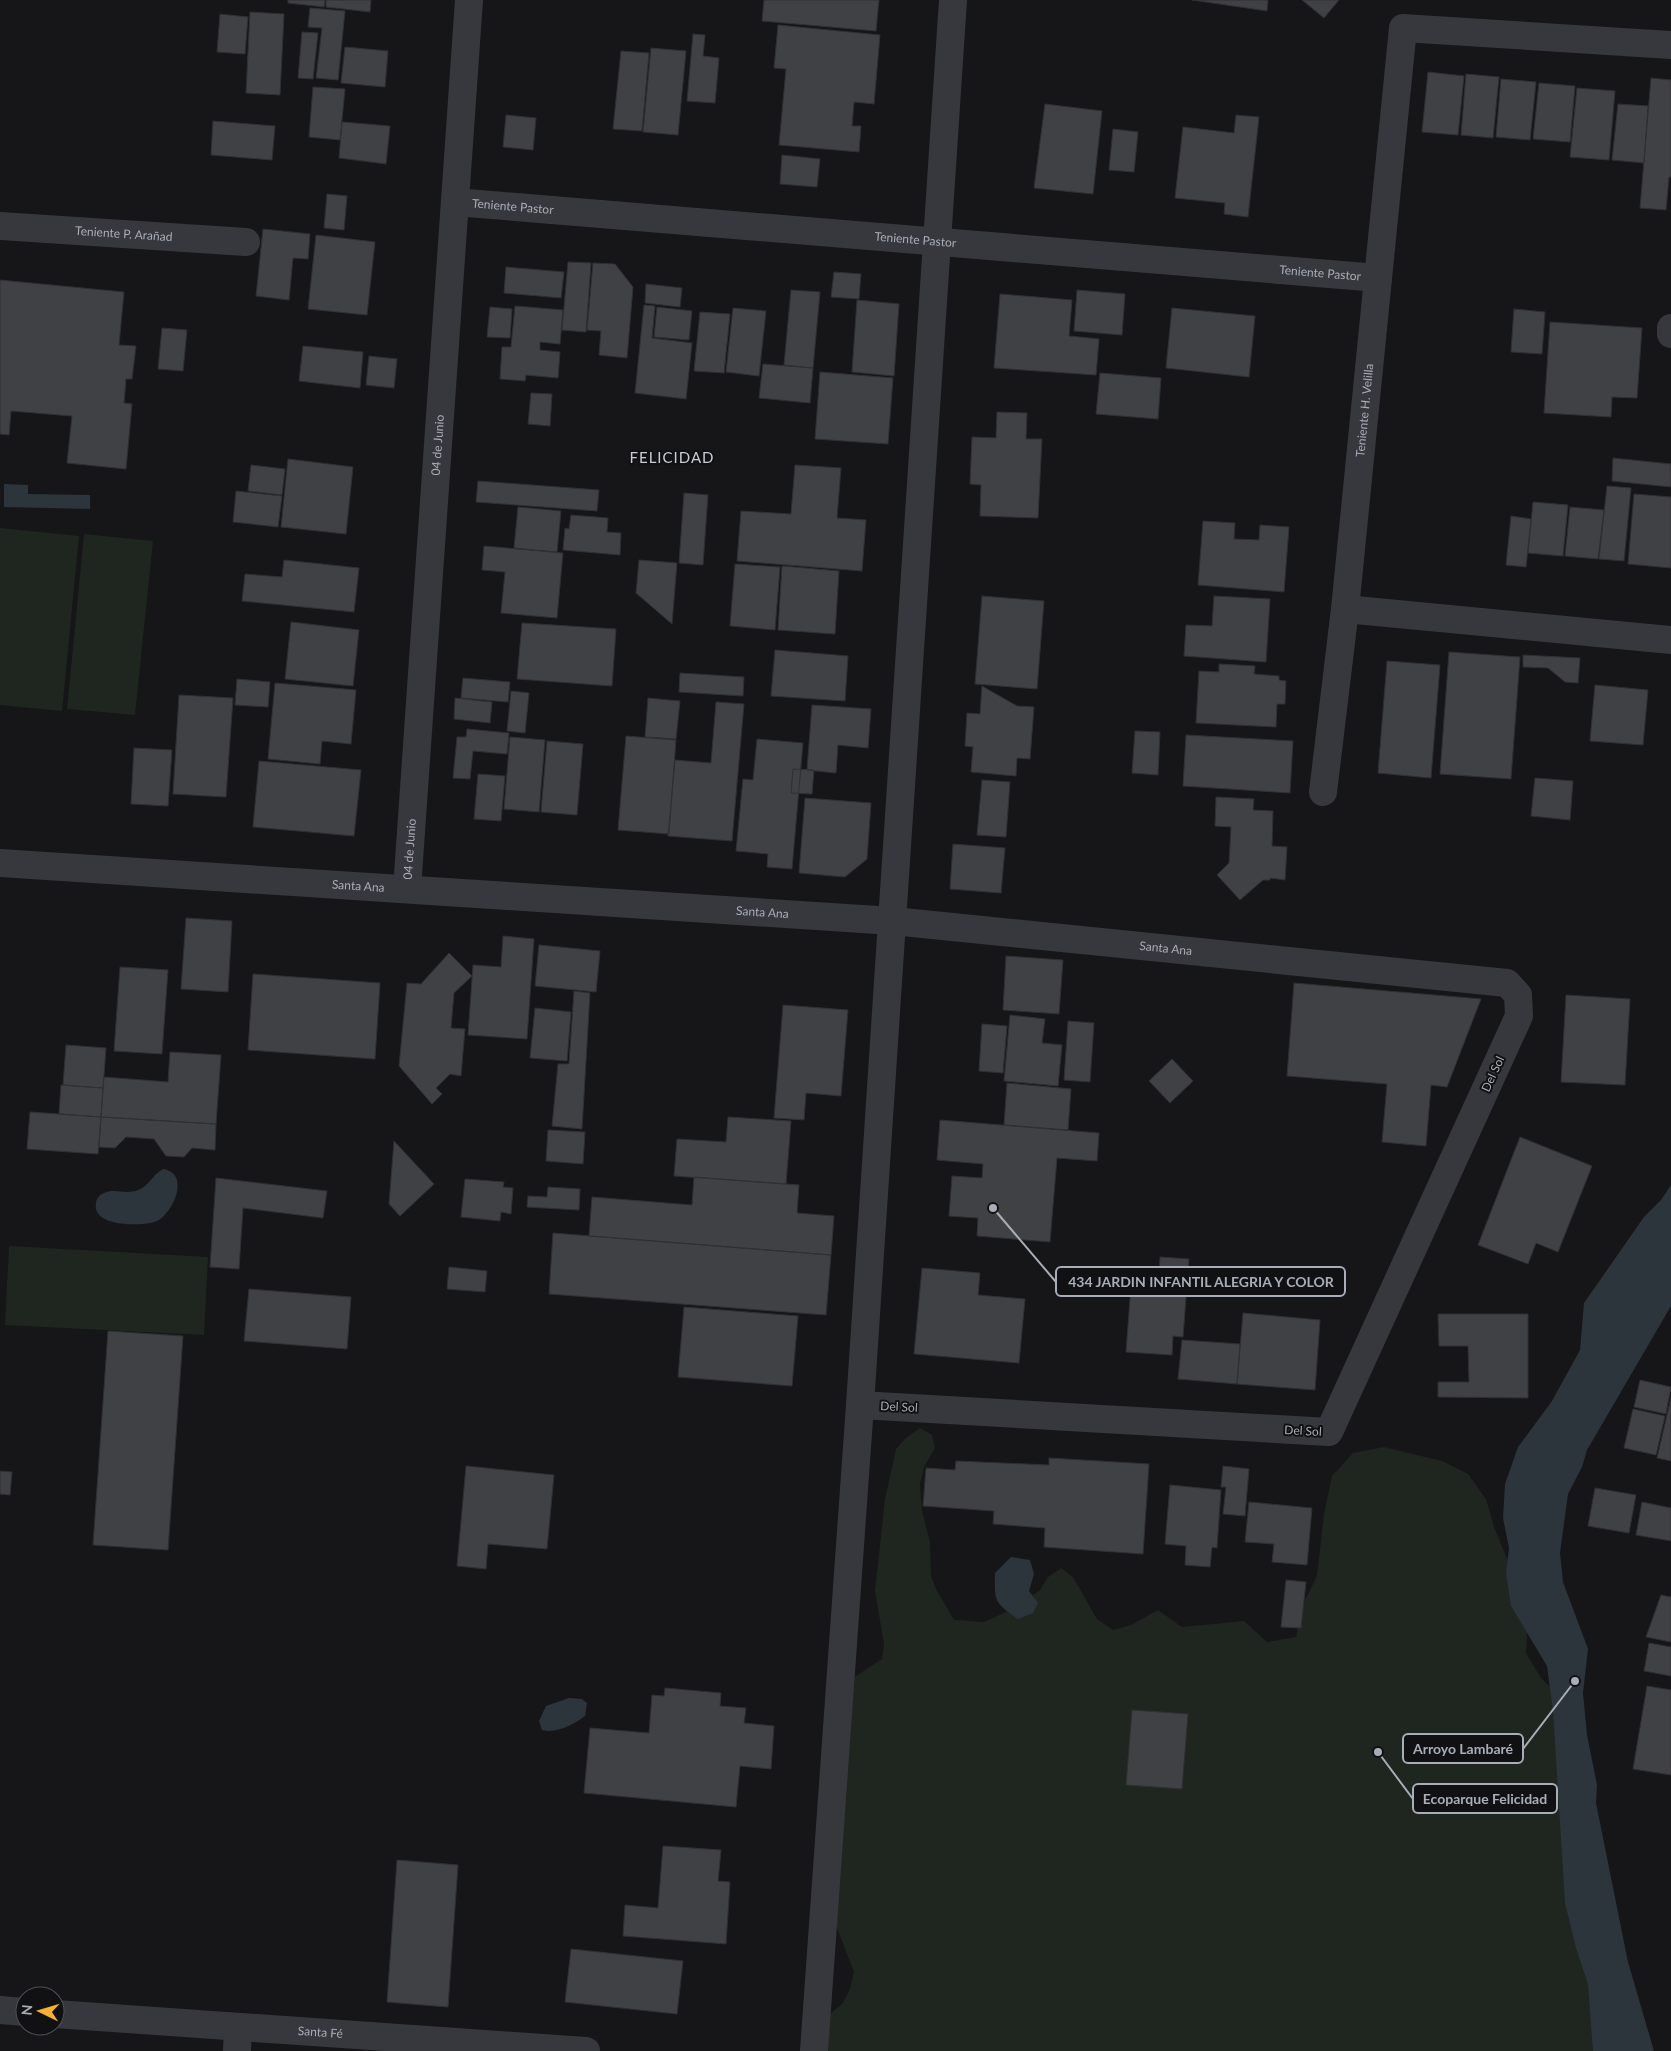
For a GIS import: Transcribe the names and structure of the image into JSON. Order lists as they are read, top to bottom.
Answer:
{
  "streets": {
    "street": [
      "Teniente Pastor",
      "Teniente P. Arañad",
      "Teniente H. Velilla",
      "04 de Junio",
      "Santa Ana",
      "Del Sol",
      "Santa Fé"
    ]
  },
  "crossings": [
    ["Teniente Pastor", "Teniente H. Velilla"],
    ["Teniente Pastor", "04 de Junio"],
    ["04 de Junio", "Santa Ana"],
    ["Santa Ana", "Del Sol"]
  ],
  "districts": ["FELICIDAD"],
  "places": ["434 JARDIN INFANTIL ALEGRIA Y COLOR", "Arroyo Lambaré", "Ecoparque Felicidad"],
  "north": "left"
}
